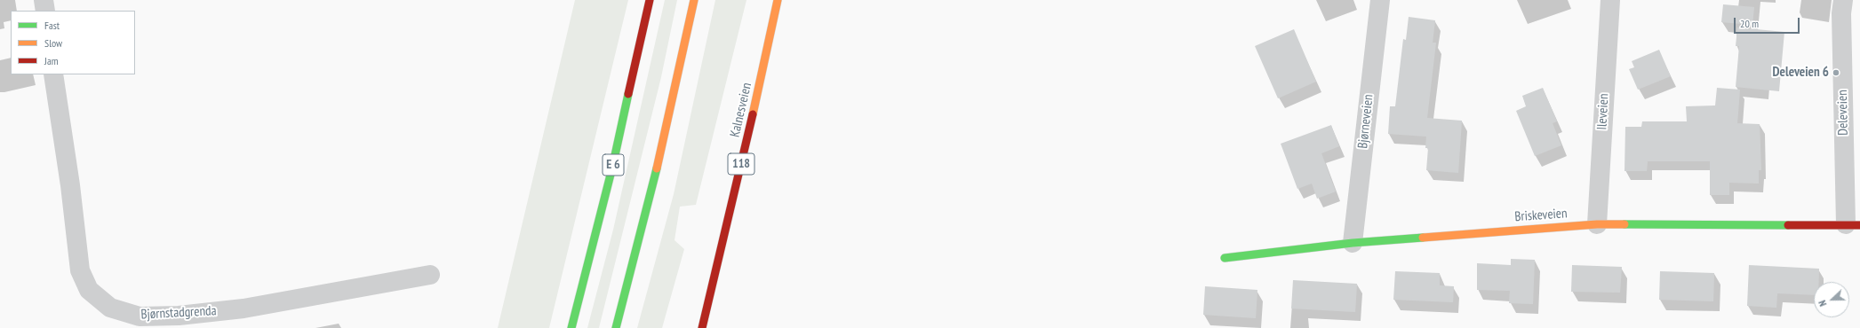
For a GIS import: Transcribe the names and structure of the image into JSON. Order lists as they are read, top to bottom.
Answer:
{
  "streets": {
    "main road": [
      "Kalnesveien",
      "118",
      "E 6",
      "Briskeveien"
    ],
    "street": [
      "Ileveien",
      "Deleveien",
      "Bjørneveien",
      "Bjørnstadgrenda"
    ]
  },
  "crossings": [
    ["Ileveien", "Briskeveien"],
    ["Deleveien", "Briskeveien"],
    ["Bjørneveien", "Briskeveien"]
  ],
  "places": ["Deleveien 6"],
  "legend": ["Fast", "Slow", "Jam"],
  "scale_bar": "20 m",
  "north": "left"
}
